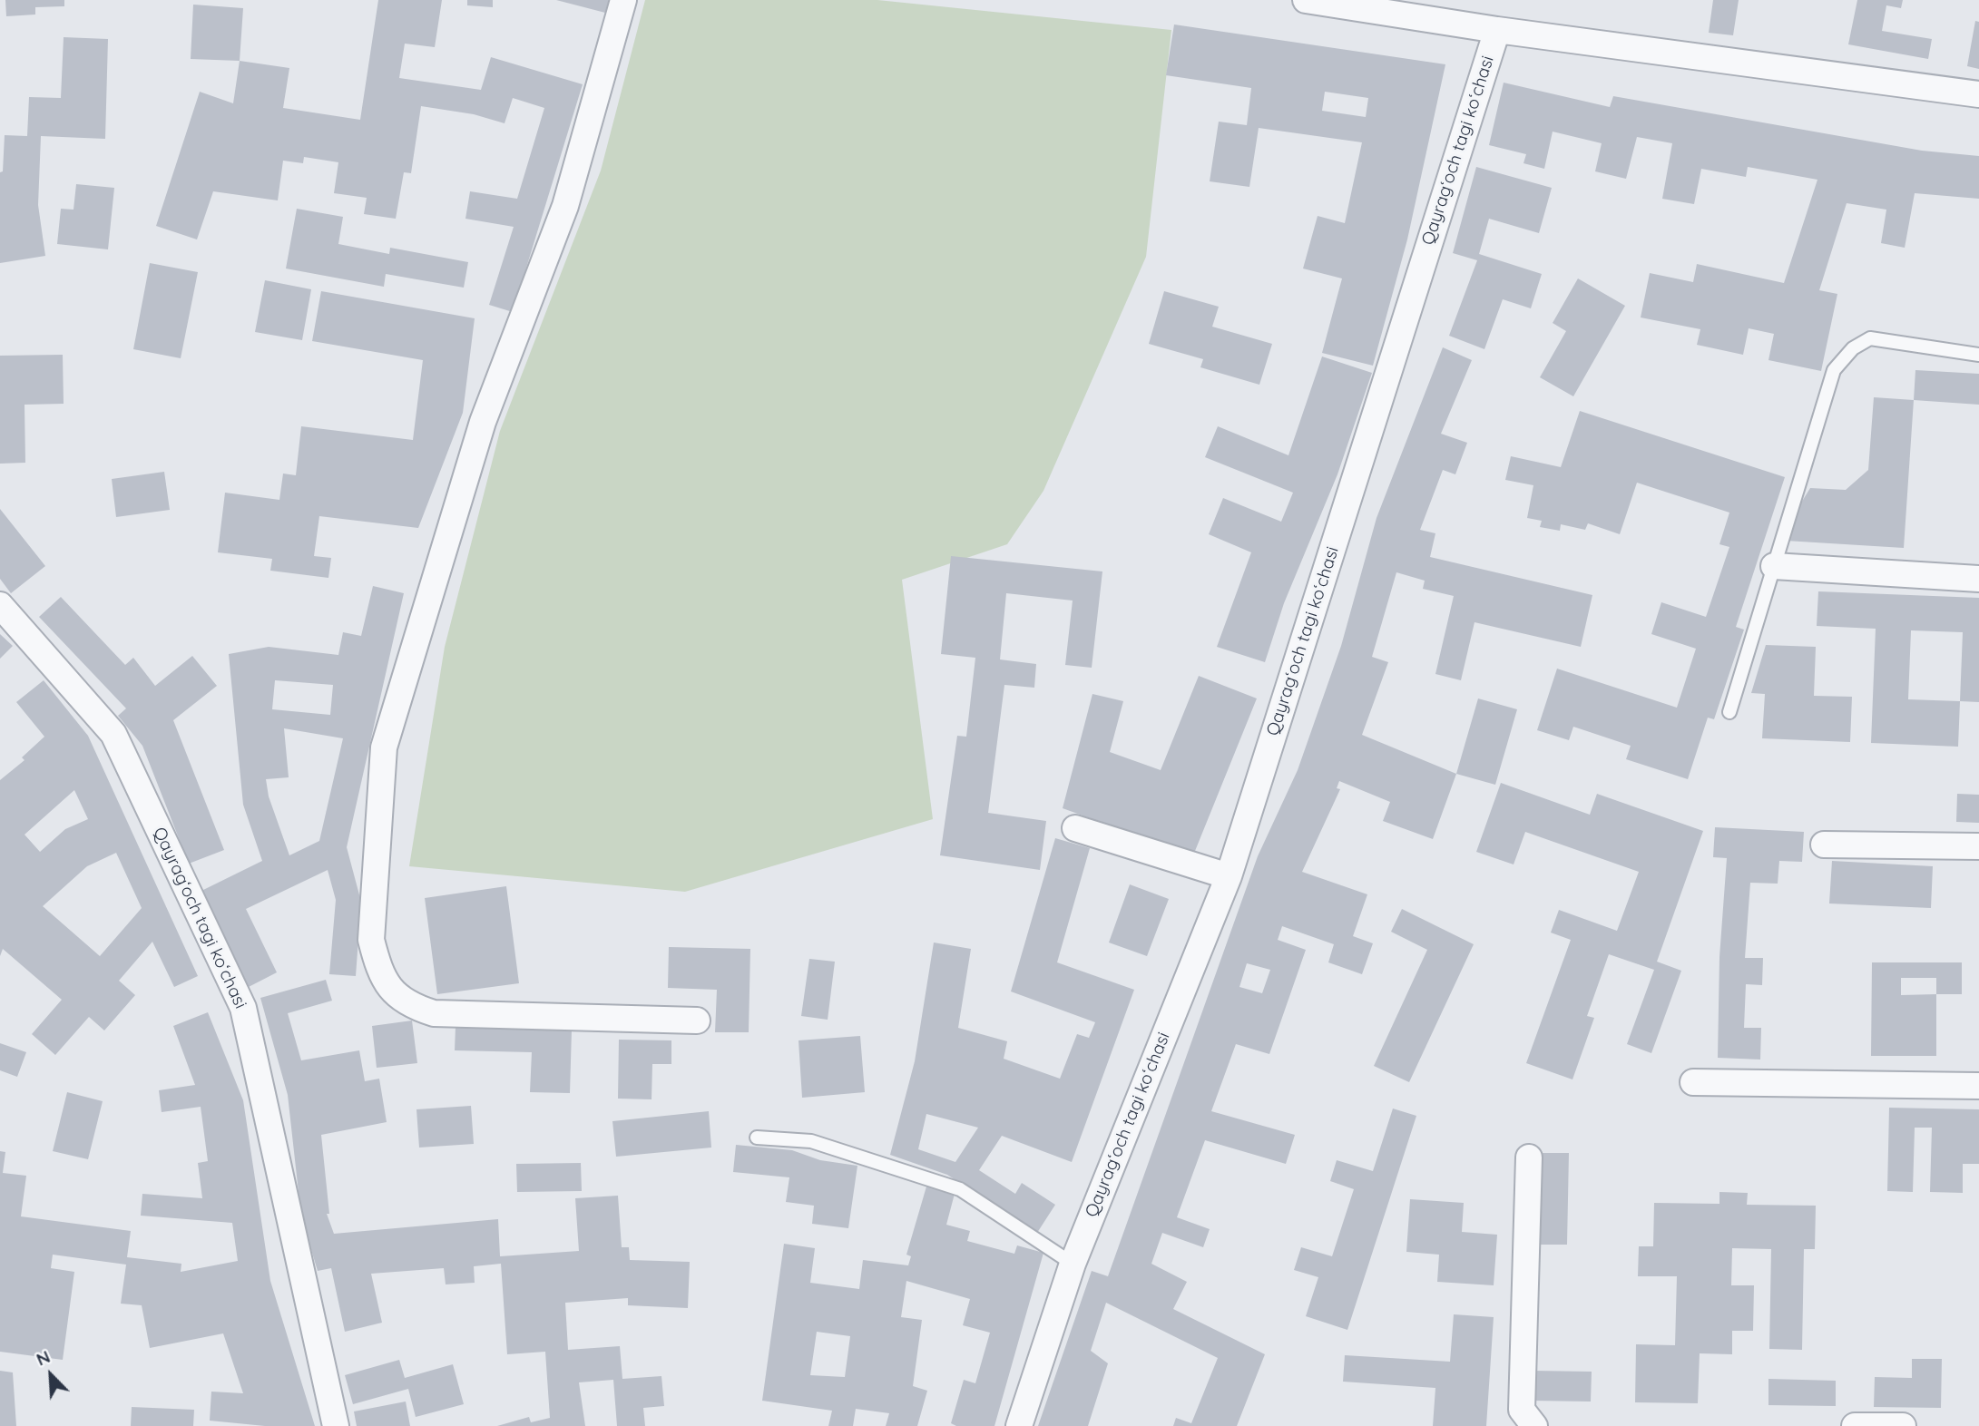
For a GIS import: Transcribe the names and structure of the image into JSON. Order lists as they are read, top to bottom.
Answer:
{
  "streets": {
    "street": ["Qayragʻoch tagi koʻchasi"]
  },
  "north": "top left"
}
